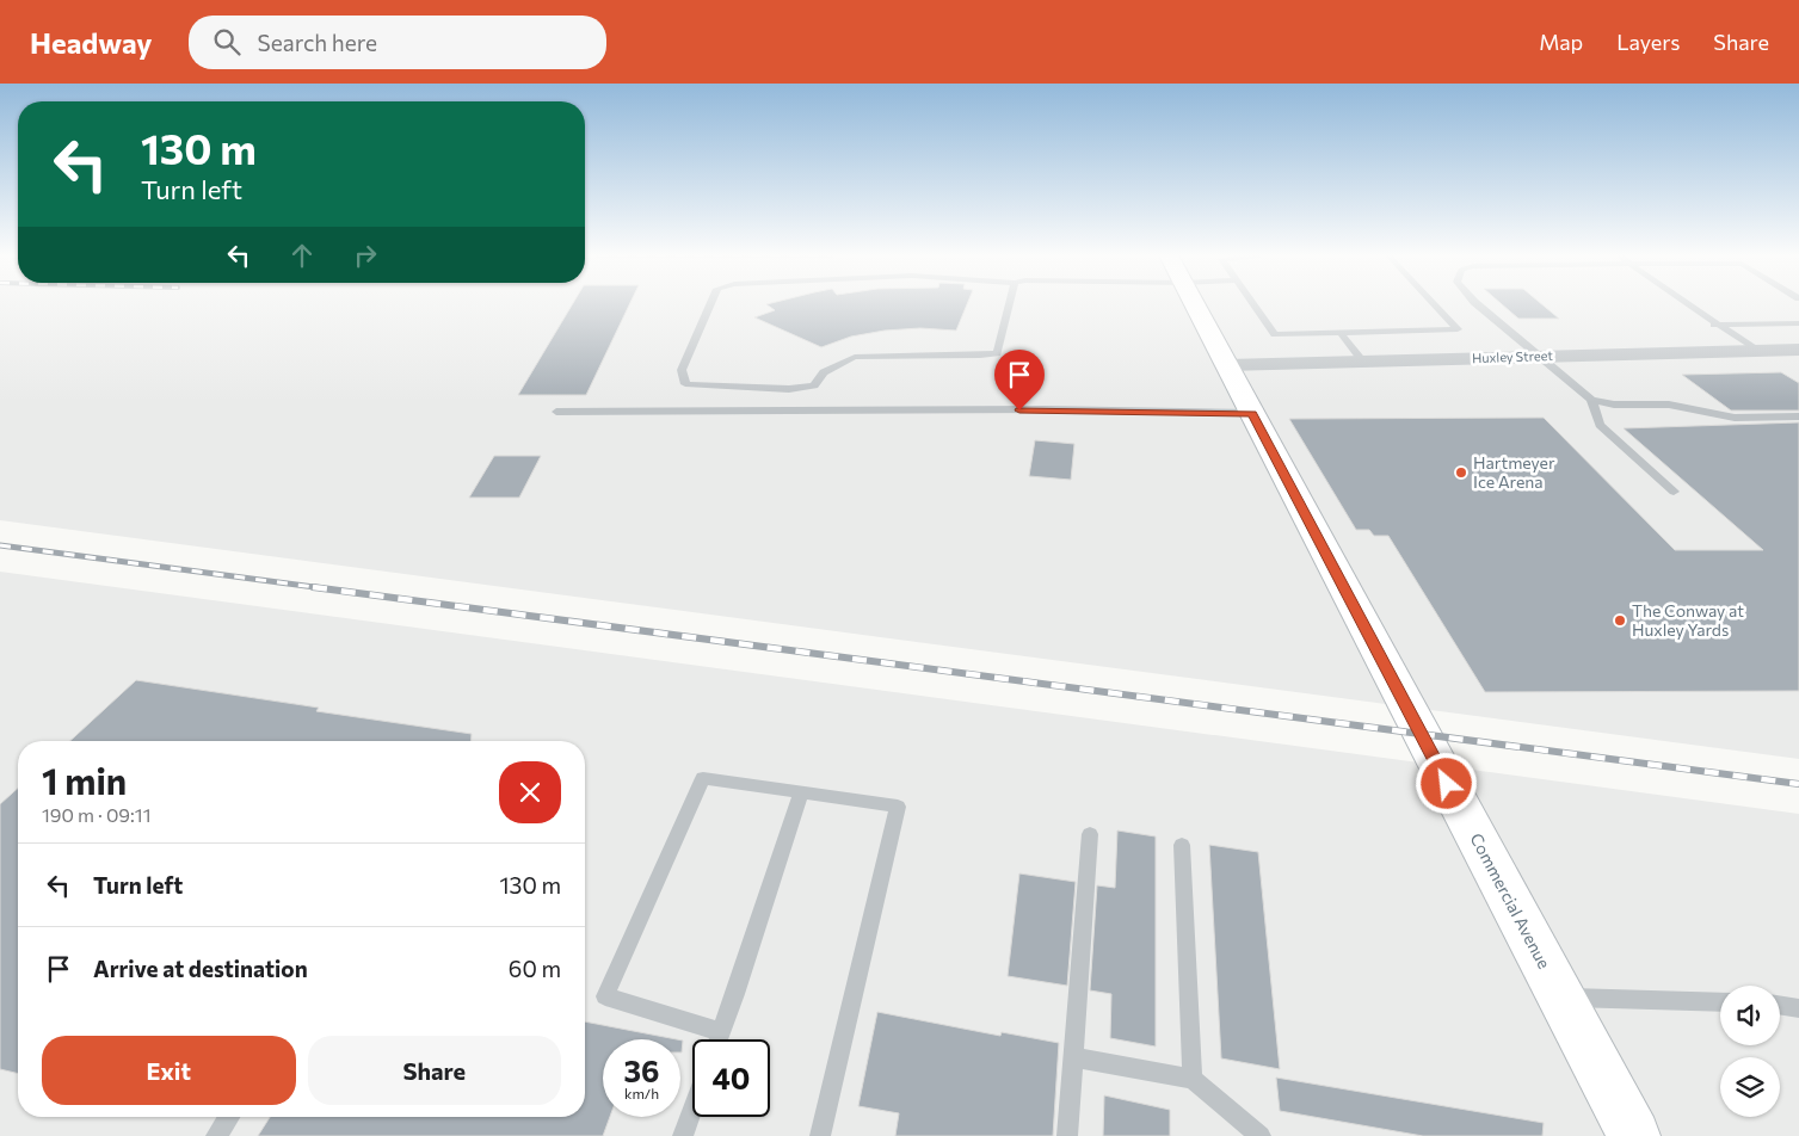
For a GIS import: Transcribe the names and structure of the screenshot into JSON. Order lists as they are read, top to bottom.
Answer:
{
  "streets": {
    "street": ["Huxley Street", "Commercial Avenue"]
  },
  "crossings": [
    ["Huxley Street", "Commercial Avenue"]
  ],
  "places": ["Hartmeyer Ice Arena", "The Conway at Huxley Yards"],
  "page": {
    "header": "Headway",
    "search": "Search here",
    "nav": ["Map", "Layers", "Share"],
    "turn": ["130 m", "Turn left"],
    "heading": ["1 min", "190 m · 09:11"],
    "list": [
      {
        "name": "Turn left",
        "value": "130 m"
      },
      {
        "name": "Arrive at destination",
        "value": "60 m"
      }
    ],
    "buttons": ["Exit", "Share"],
    "speed": "36 km/h",
    "limit": "40"
  }
}
